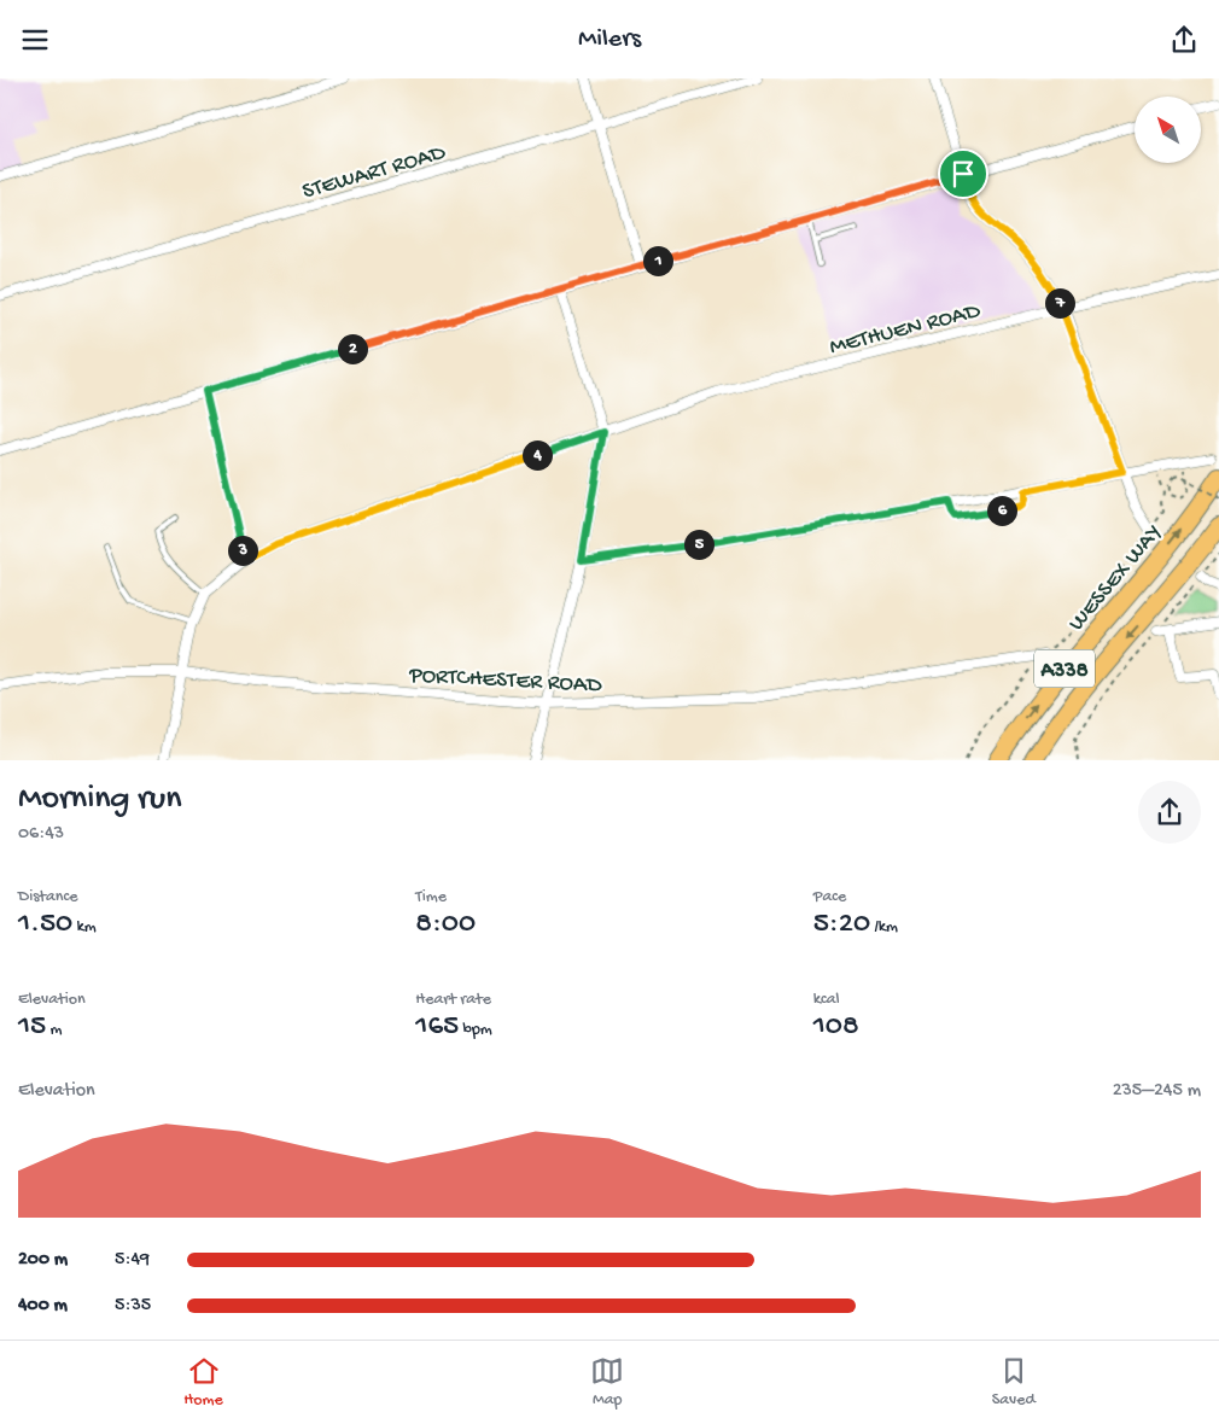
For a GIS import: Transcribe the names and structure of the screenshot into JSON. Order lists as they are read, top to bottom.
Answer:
{
  "streets": {
    "highway": ["WESSEX WAY", "A338"],
    "street": ["STEWART ROAD", "METHUEN ROAD", "PORTCHESTER ROAD"]
  },
  "north": "top left",
  "page": {
    "header": "Milers",
    "pins": [
      "1",
      "7",
      "2",
      "4",
      "6",
      "5",
      "3"
    ],
    "heading": ["Morning run", "06:43"],
    "stats": [
      ["Distance", "1.50 km"],
      ["Time", "8:00"],
      ["Pace", "5:20 /km"],
      ["Elevation", "15 m"],
      ["Heart rate", "165 bpm"],
      ["kcal", "108"]
    ],
    "chart": ["Elevation", "235–245 m"],
    "list": [
      {
        "name": "200 m",
        "note": "5:49"
      },
      {
        "name": "400 m",
        "note": "5:35"
      }
    ],
    "tabs": ["Home", "Map", "Saved"]
  }
}
